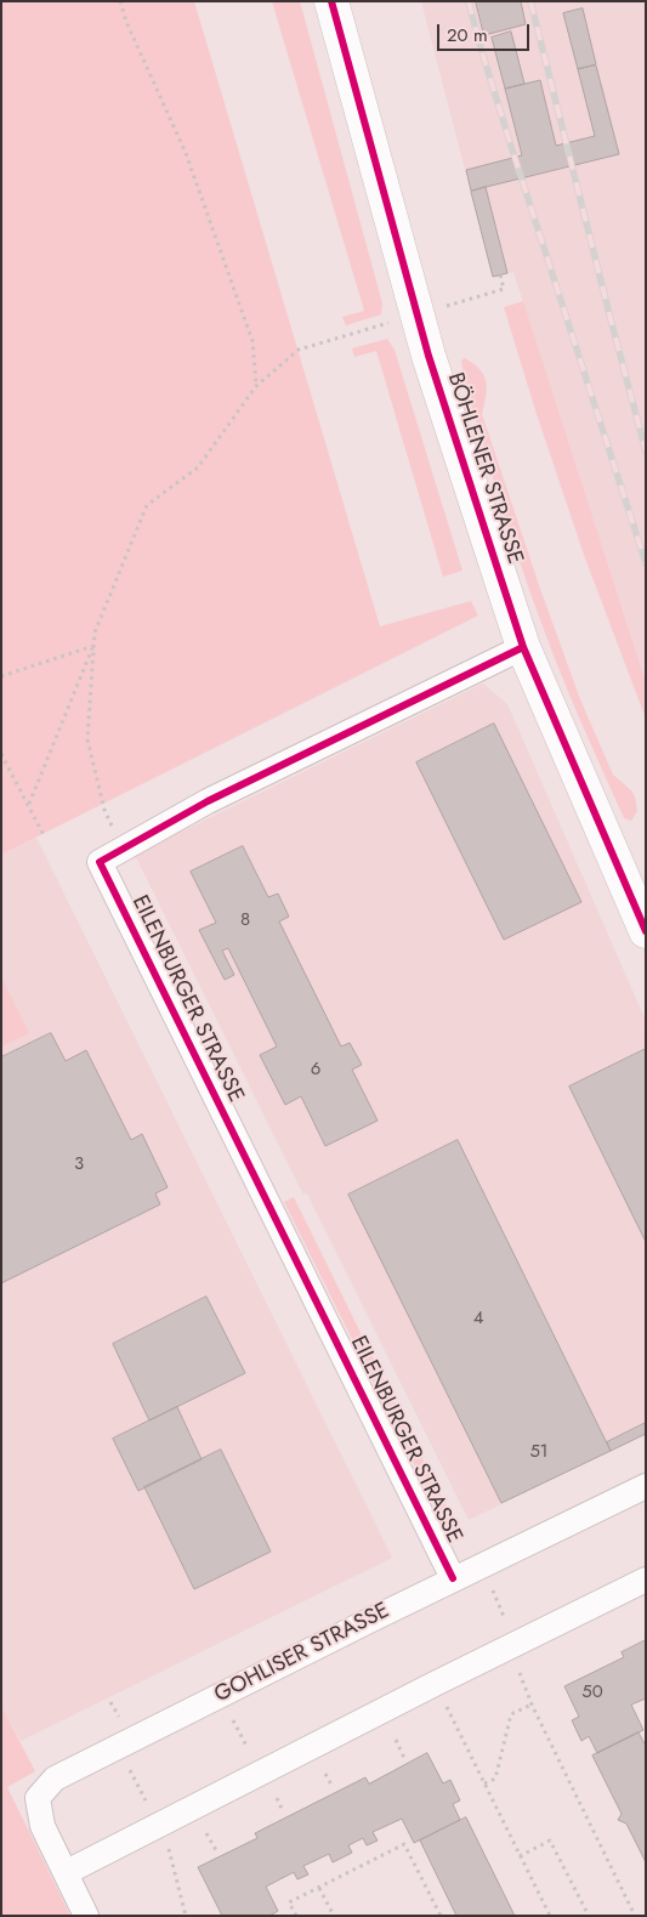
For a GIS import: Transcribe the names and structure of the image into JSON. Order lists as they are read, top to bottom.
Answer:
{
  "streets": {
    "street": ["BÖHLENER STRASSE", "EILENBURGER STRASSE", "GOHLISER STRASSE"]
  },
  "crossings": [
    ["BÖHLENER STRASSE", "EILENBURGER STRASSE"],
    ["EILENBURGER STRASSE", "GOHLISER STRASSE"]
  ],
  "house_numbers": [
    "8",
    "6",
    "3",
    "4",
    "51",
    "50"
  ],
  "scale_bar": "20 m"
}
